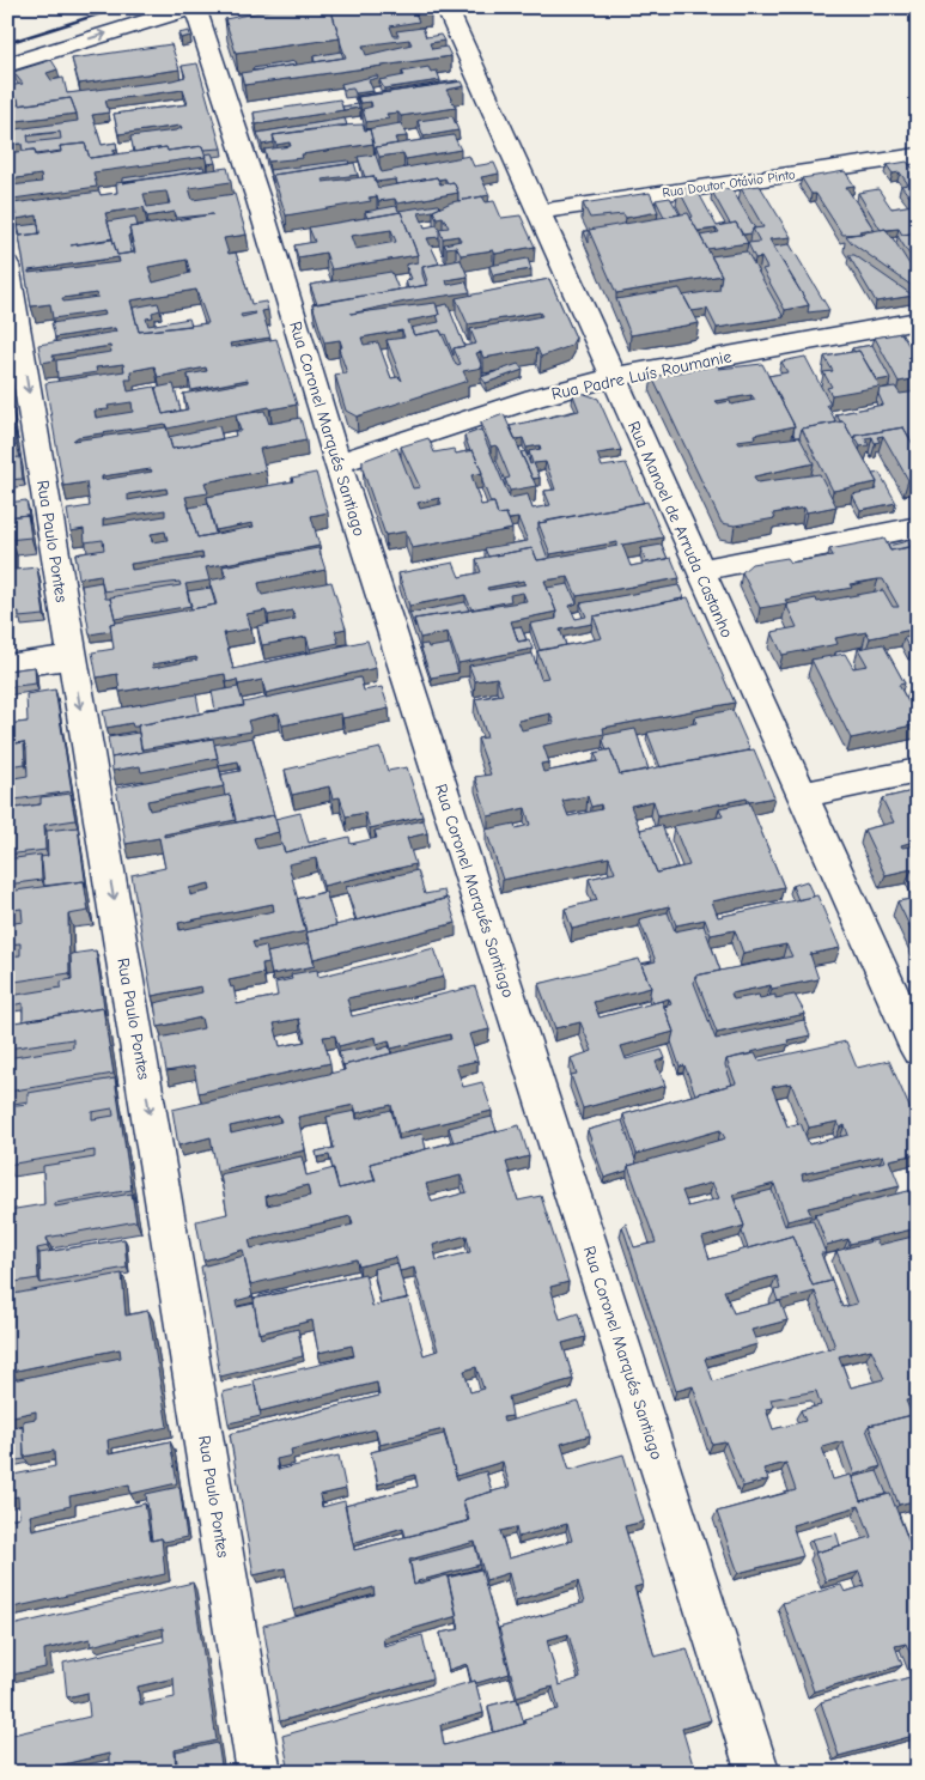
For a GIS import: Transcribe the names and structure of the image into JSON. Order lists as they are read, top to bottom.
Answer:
{
  "streets": {
    "street": [
      "Rua Doutor Otávio Pinto",
      "Rua Padre Luís Roumanie",
      "Rua Coronel Marqués Santiago",
      "Rua Manoel de Arruda Castanho",
      "Rua Paulo Pontes"
    ]
  },
  "crossings": [
    ["Rua Doutor Otávio Pinto", "Rua Manoel de Arruda Castanho"],
    ["Rua Padre Luís Roumanie", "Rua Coronel Marqués Santiago"],
    ["Rua Padre Luís Roumanie", "Rua Manoel de Arruda Castanho"]
  ],
  "one_way": ["Rua Paulo Pontes"]
}
